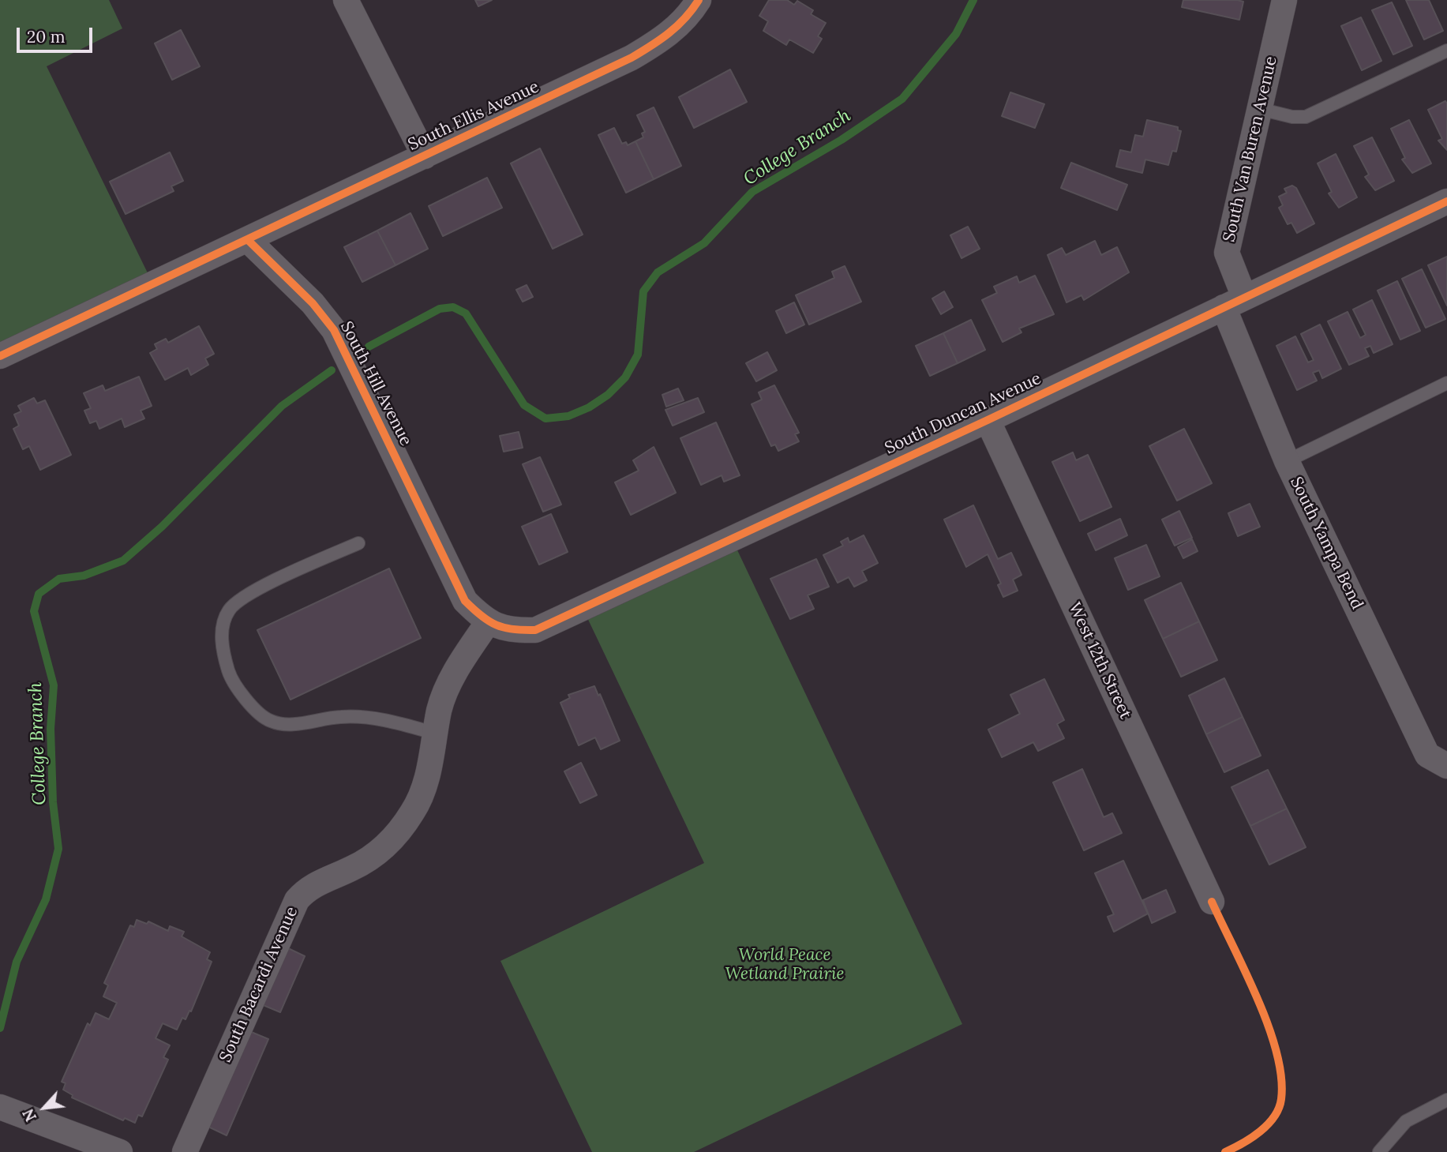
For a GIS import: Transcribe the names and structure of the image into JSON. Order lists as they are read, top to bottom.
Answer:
{
  "streets": {
    "street": [
      "South Ellis Avenue",
      "South Van Buren Avenue",
      "South Hill Avenue",
      "South Duncan Avenue",
      "South Yampa Bend",
      "West 12th Street",
      "South Bacardi Avenue"
    ]
  },
  "crossings": [
    ["South Ellis Avenue", "South Hill Avenue"],
    ["South Van Buren Avenue", "South Duncan Avenue"],
    ["South Van Buren Avenue", "South Yampa Bend"],
    ["South Hill Avenue", "South Duncan Avenue"],
    ["South Hill Avenue", "South Bacardi Avenue"],
    ["South Duncan Avenue", "South Yampa Bend"],
    ["South Duncan Avenue", "West 12th Street"],
    ["South Duncan Avenue", "South Bacardi Avenue"]
  ],
  "water": ["College Branch"],
  "parks": ["World Peace Wetland Prairie"],
  "scale_bar": "20 m",
  "north": "bottom left"
}
